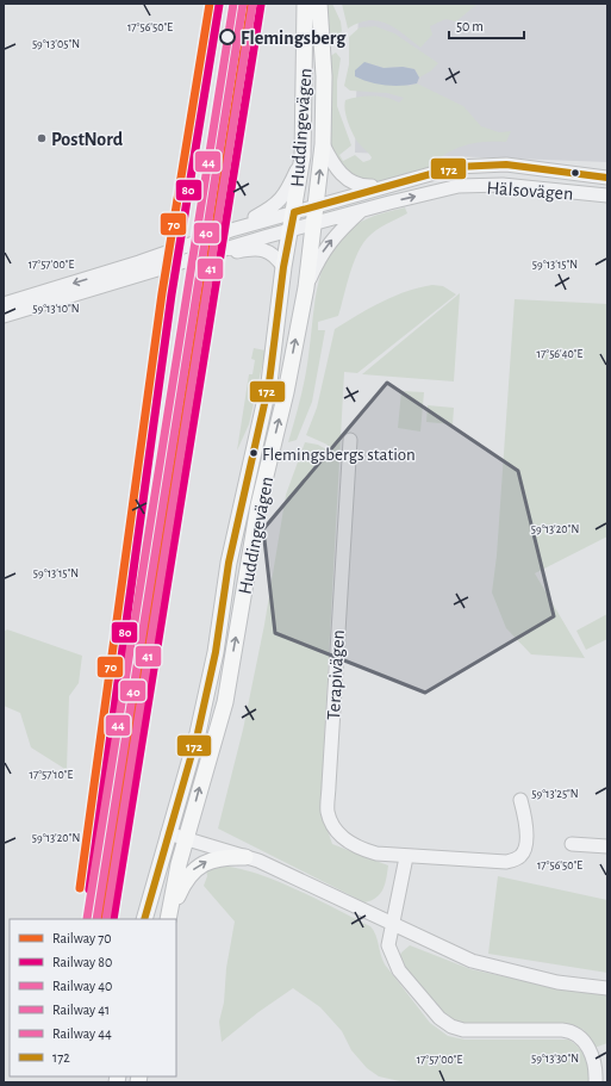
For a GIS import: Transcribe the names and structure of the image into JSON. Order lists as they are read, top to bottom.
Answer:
{
  "streets": {
    "main road": ["Huddingevägen"],
    "street": ["Hälsovägen", "Terapivägen"]
  },
  "crossings": [
    ["Huddingevägen", "Hälsovägen"]
  ],
  "places": ["Flemingsberg", "PostNord", "Flemingsbergs station"],
  "lines": [
    "rail line 70",
    "rail line 40",
    "rail line 44",
    "rail line 80",
    "rail line 41",
    "transit line 172"
  ],
  "legend": [
    "Railway 70",
    "Railway 80",
    "Railway 40",
    "Railway 41",
    "Railway 44",
    "172"
  ],
  "scale_bar": "50 m",
  "coordinates": [
    "17°56'50\"E",
    "59°13'05\"N",
    "17°57'00\"E",
    "59°13'15\"N",
    "59°13'10\"N",
    "17°56'40\"E",
    "59°13'20\"N",
    "17°57'10\"E",
    "59°13'25\"N",
    "59°13'30\"N"
  ]
}
